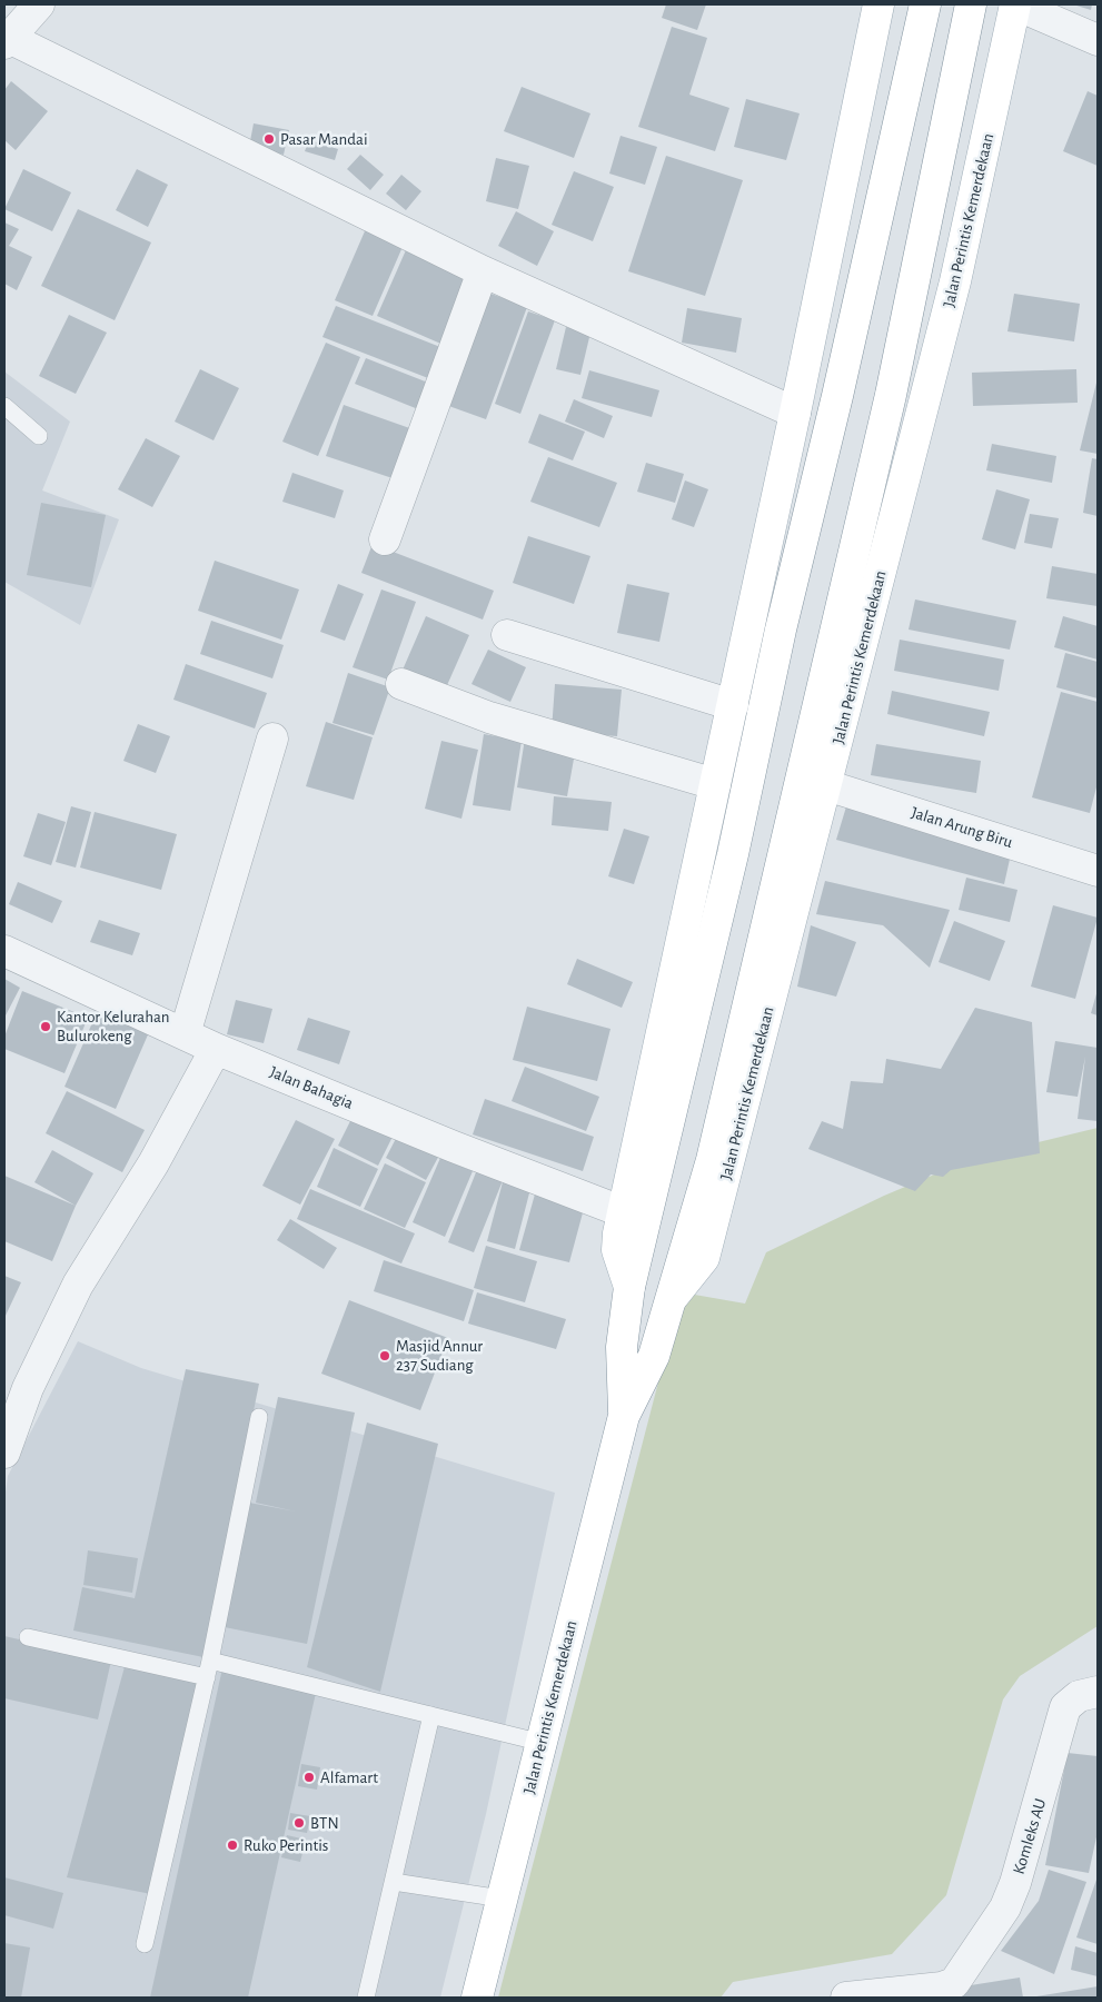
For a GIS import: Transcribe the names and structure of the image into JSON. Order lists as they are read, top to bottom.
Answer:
{
  "streets": {
    "main road": ["Jalan Perintis Kemerdekaan"],
    "street": ["Jalan Arung Biru", "Jalan Bahagia", "Komleks AU"]
  },
  "crossings": [
    ["Jalan Perintis Kemerdekaan", "Jalan Arung Biru"],
    ["Jalan Perintis Kemerdekaan", "Jalan Bahagia"]
  ],
  "places": [
    "Pasar Mandai",
    "Kantor Kelurahan Bulurokeng",
    "Masjid Annur 237 Sudiang",
    "Alfamart",
    "BTN",
    "Ruko Perintis"
  ]
}
